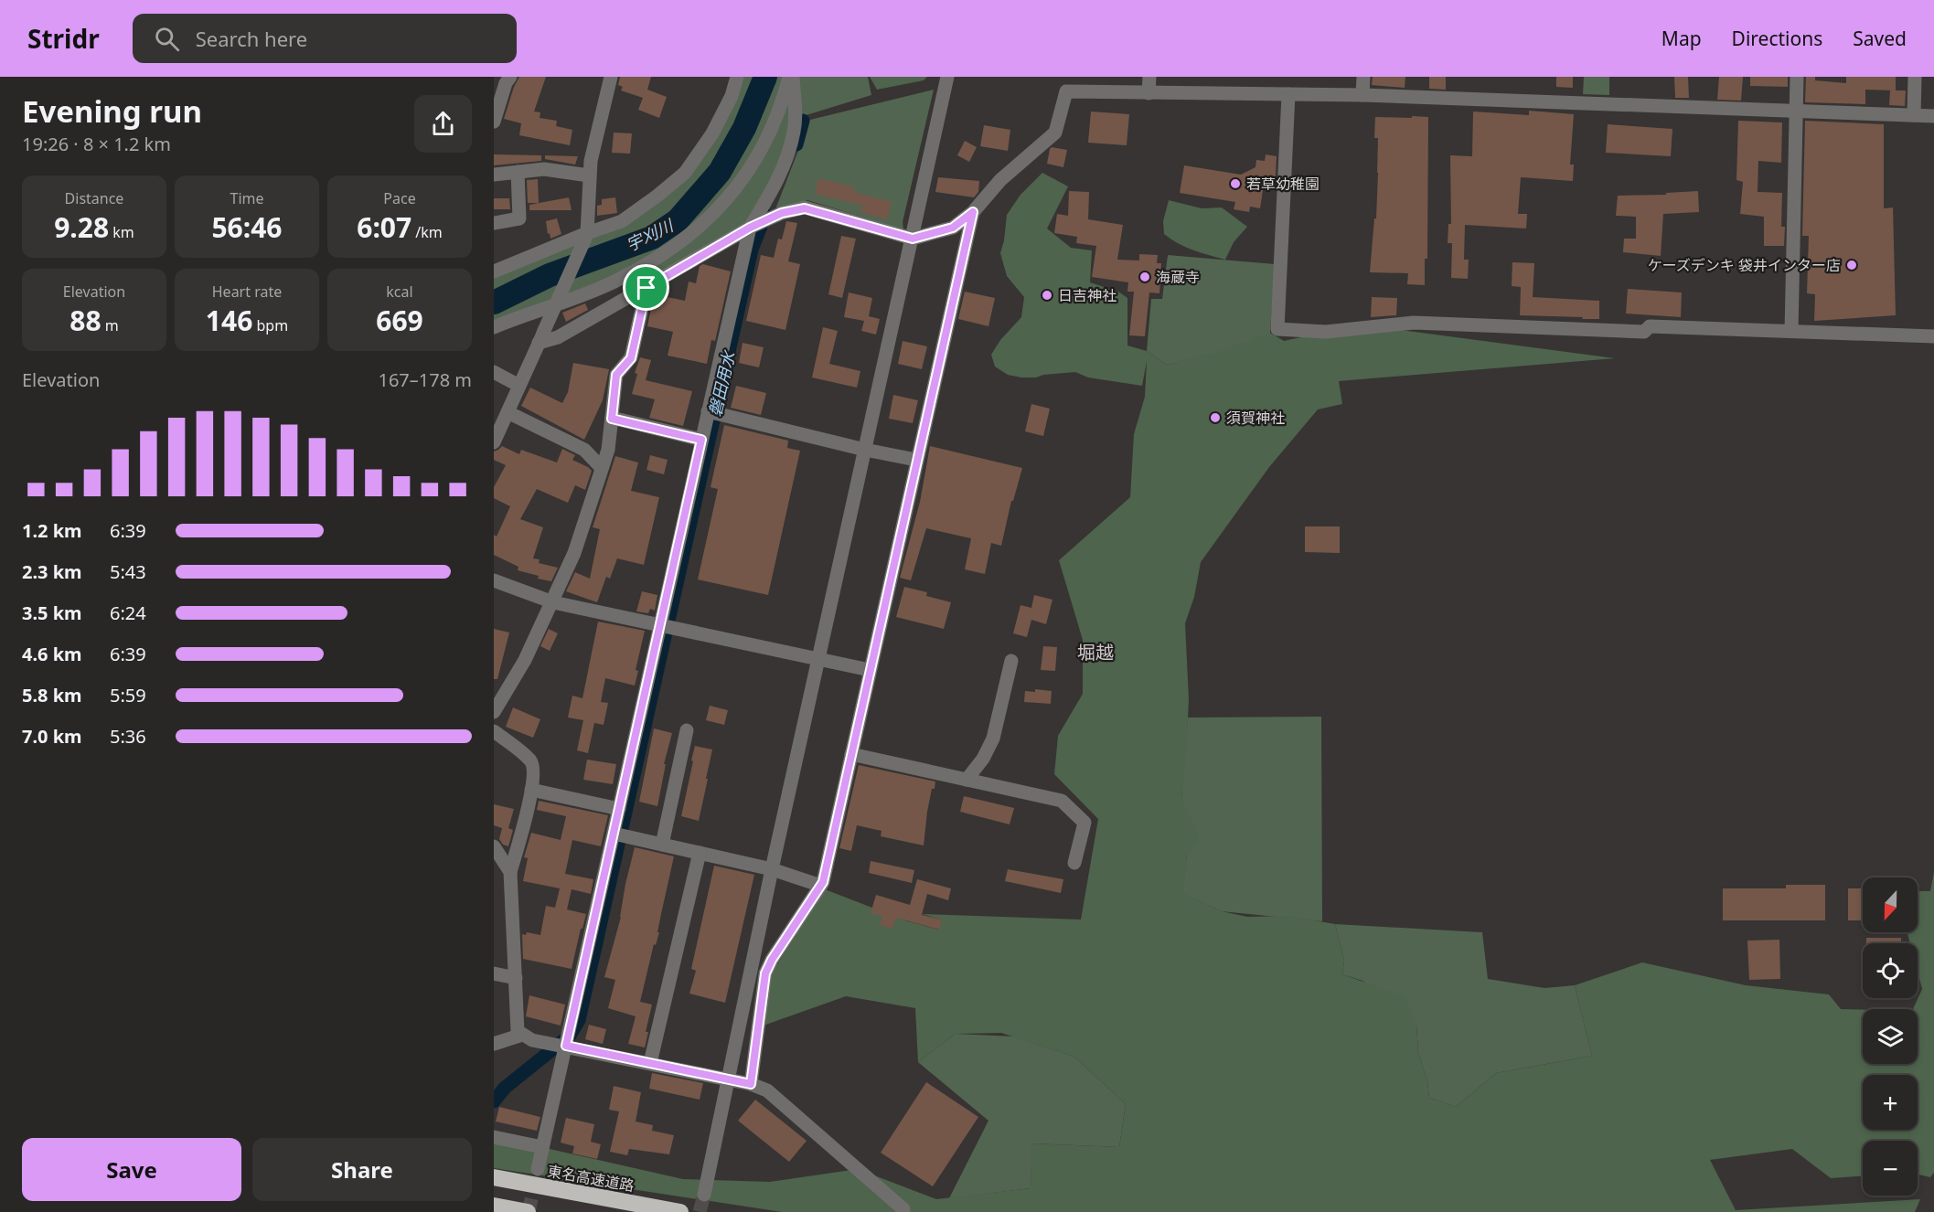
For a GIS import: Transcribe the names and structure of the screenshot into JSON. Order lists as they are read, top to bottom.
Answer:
{
  "streets": {
    "highway": ["東名高速道路"]
  },
  "districts": ["堀越"],
  "water": ["宇刈川", "磐田用水"],
  "places": [
    "若草幼稚園",
    "ケーズデンキ 袋井インター店",
    "海蔵寺",
    "日吉神社",
    "須賀神社"
  ],
  "north": "bottom",
  "page": {
    "header": "Stridr",
    "search": "Search here",
    "nav": ["Map", "Directions", "Saved"],
    "heading": ["Evening run", "19:26 · 8 × 1.2 km"],
    "stats": [
      ["Distance", "9.28 km"],
      ["Time", "56:46"],
      ["Pace", "6:07 /km"],
      ["Elevation", "88 m"],
      ["Heart rate", "146 bpm"],
      ["kcal", "669"]
    ],
    "chart": ["Elevation", "167–178 m"],
    "list": [
      {
        "name": "1.2 km",
        "note": "6:39"
      },
      {
        "name": "2.3 km",
        "note": "5:43"
      },
      {
        "name": "3.5 km",
        "note": "6:24"
      },
      {
        "name": "4.6 km",
        "note": "6:39"
      },
      {
        "name": "5.8 km",
        "note": "5:59"
      },
      {
        "name": "7.0 km",
        "note": "5:36"
      }
    ],
    "map_buttons": ["+", "−"],
    "buttons": ["Save", "Share"]
  }
}
